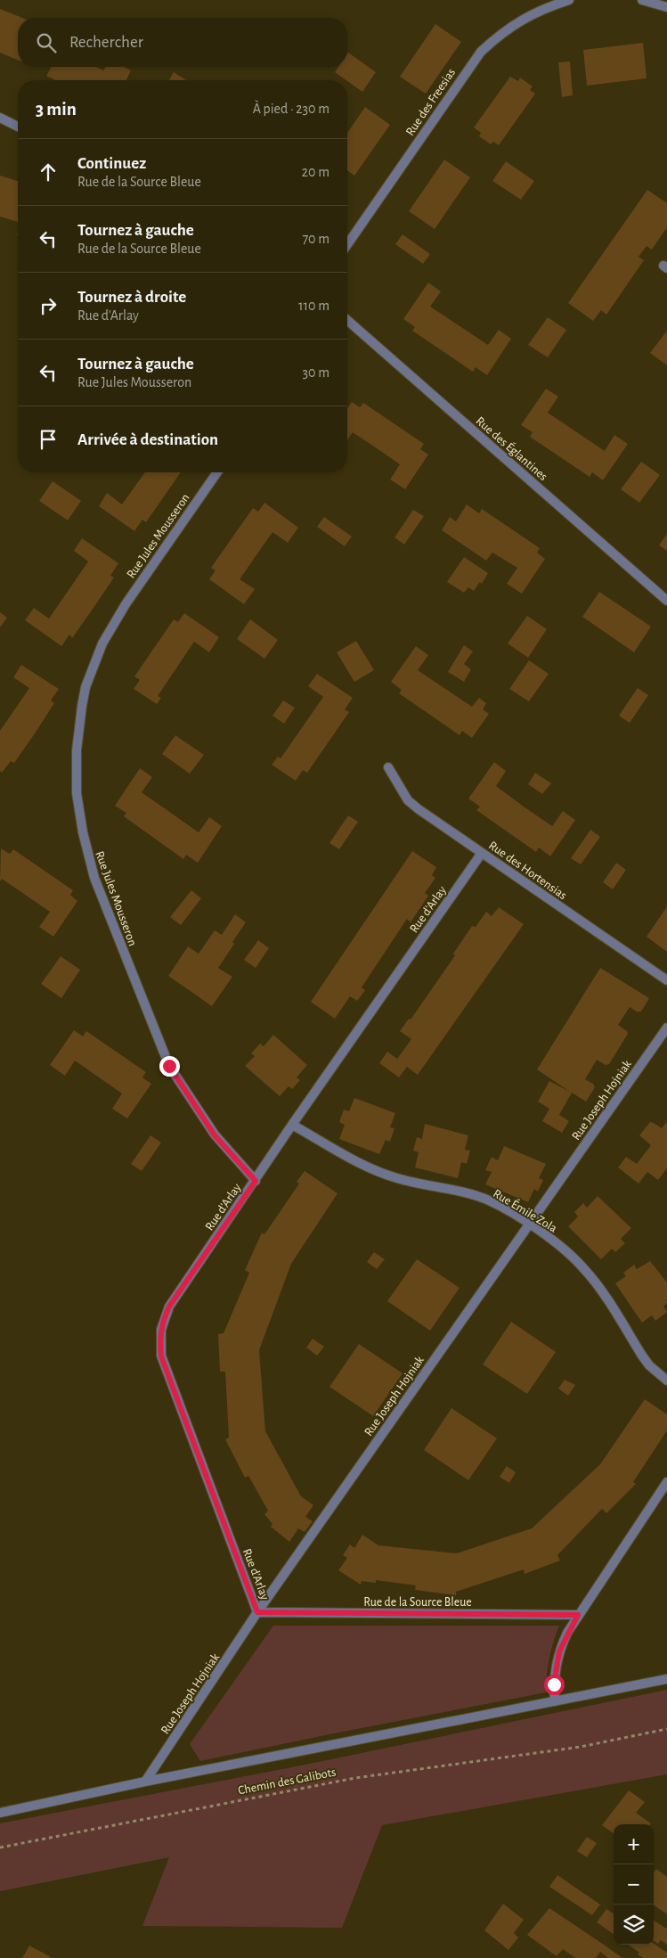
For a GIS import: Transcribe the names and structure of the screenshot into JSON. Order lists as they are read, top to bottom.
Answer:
{
  "streets": {
    "street": [
      "Rue des Freesias",
      "Rue des Églantines",
      "Rue Jules Mousseron",
      "Rue des Hortensias",
      "Rue d'Arlay",
      "Rue Joseph Hojniak",
      "Rue Émile Zola",
      "Rue de la Source Bleue"
    ],
    "path": ["Chemin des Galibots"]
  },
  "crossings": [
    ["Rue Jules Mousseron", "Rue d'Arlay"],
    ["Rue des Hortensias", "Rue d'Arlay"],
    ["Rue d'Arlay", "Rue Joseph Hojniak"],
    ["Rue d'Arlay", "Rue Émile Zola"],
    ["Rue d'Arlay", "Rue de la Source Bleue"],
    ["Rue Joseph Hojniak", "Rue Émile Zola"],
    ["Rue Joseph Hojniak", "Rue de la Source Bleue"]
  ],
  "page": {
    "search": "Rechercher",
    "heading": ["3 min", "À pied · 230 m"],
    "list": [
      ["Continuez", "Rue de la Source Bleue", "20 m"],
      ["Tournez à gauche", "Rue de la Source Bleue", "70 m"],
      ["Tournez à droite", "Rue d'Arlay", "110 m"],
      ["Tournez à gauche", "Rue Jules Mousseron", "30 m"],
      "Arrivée à destination"
    ],
    "map_buttons": ["+", "−"]
  }
}
